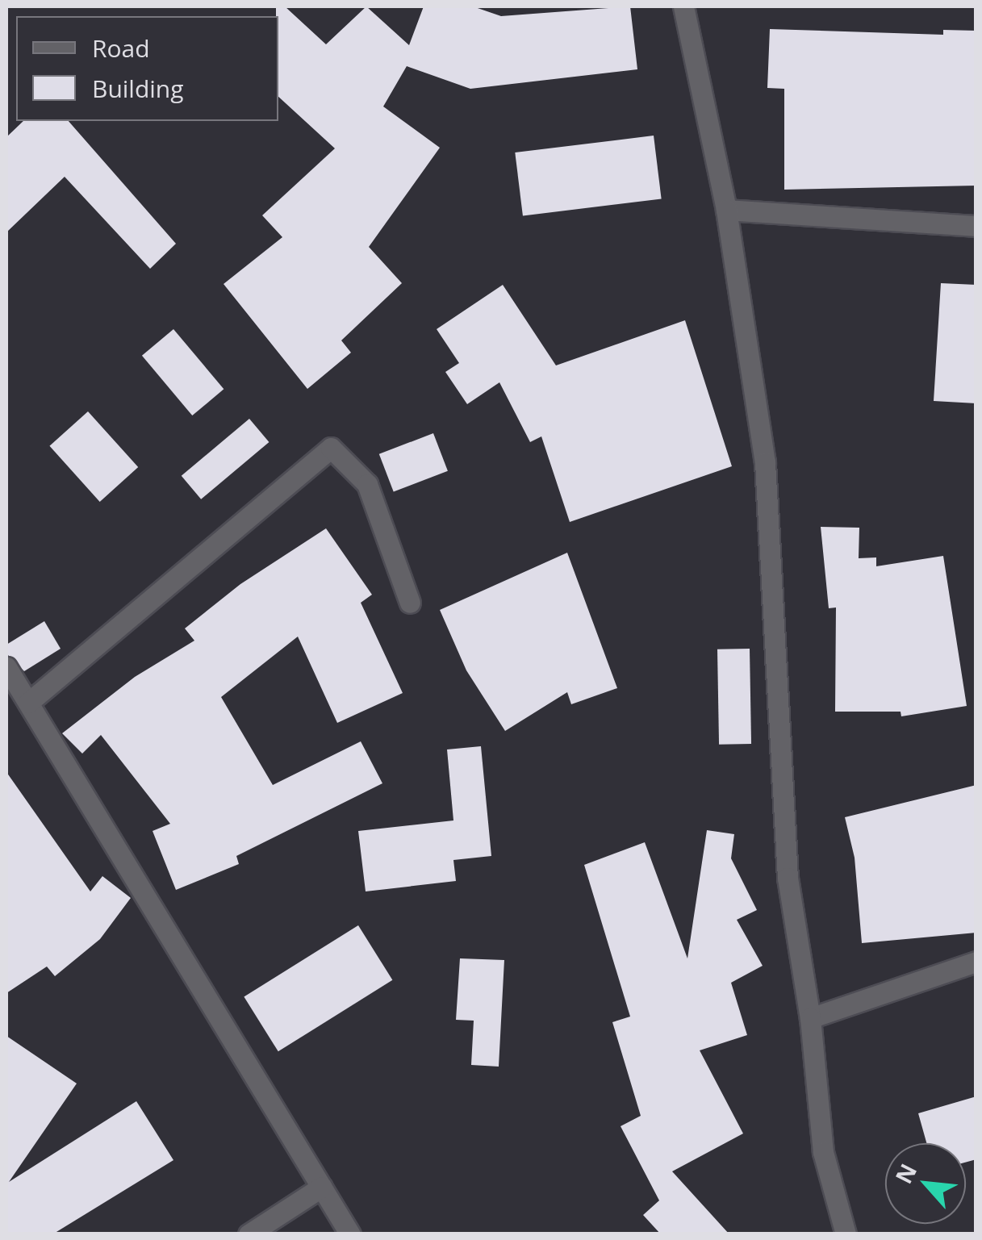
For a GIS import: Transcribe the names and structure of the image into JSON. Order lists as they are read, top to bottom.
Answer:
{
  "legend": ["Road", "Building"],
  "north": "top left"
}
